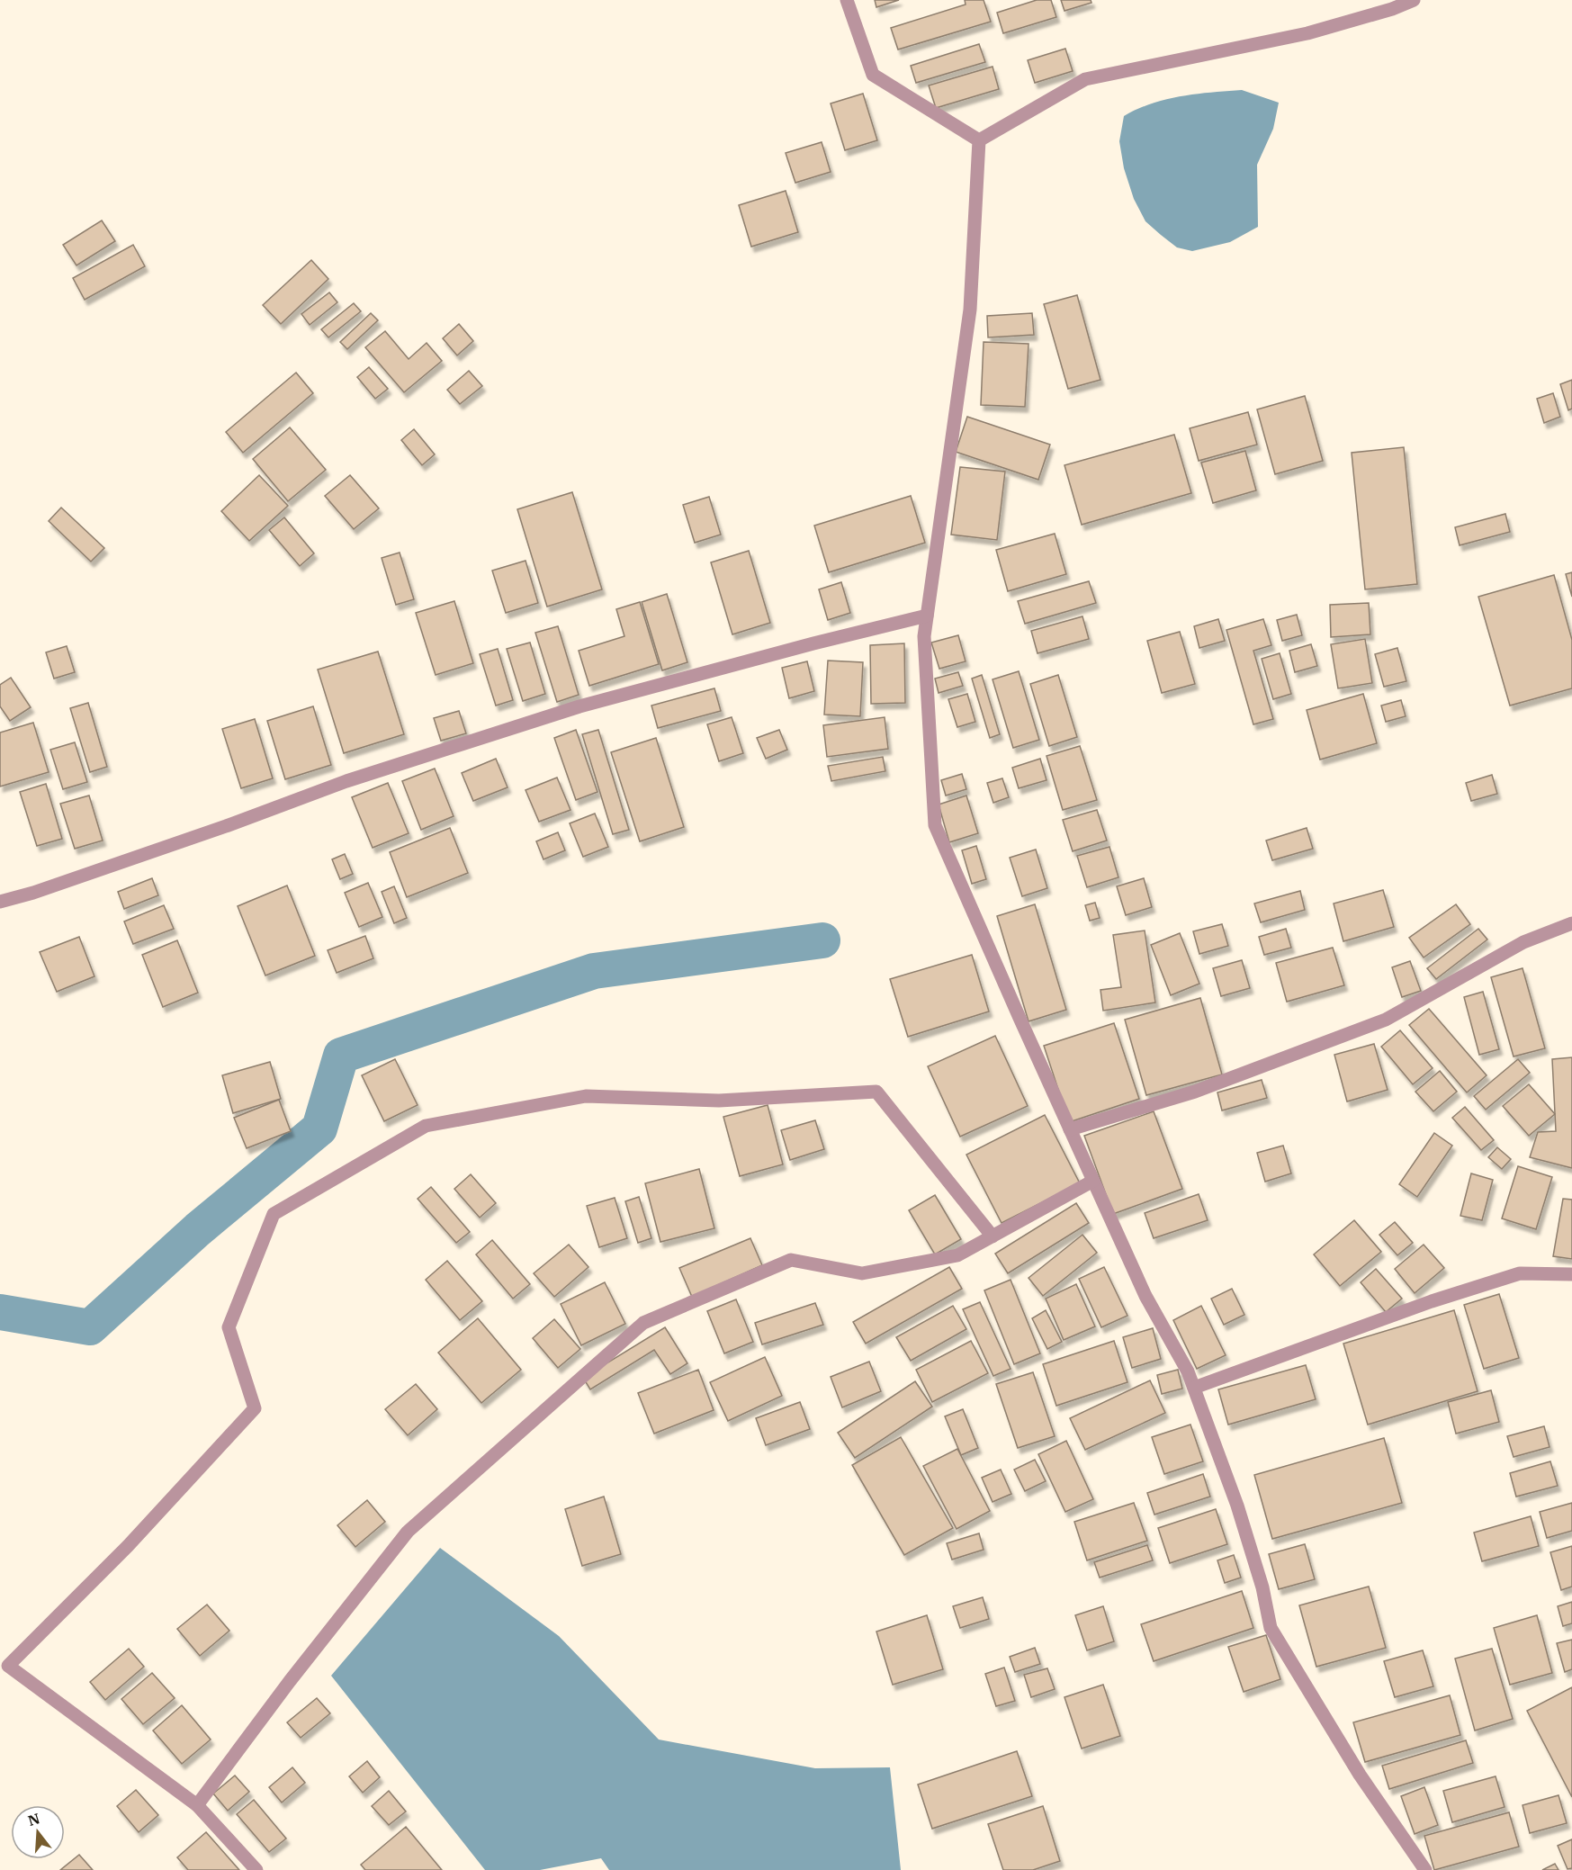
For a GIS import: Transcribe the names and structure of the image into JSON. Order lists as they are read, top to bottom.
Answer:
{
  "north": "top"
}
